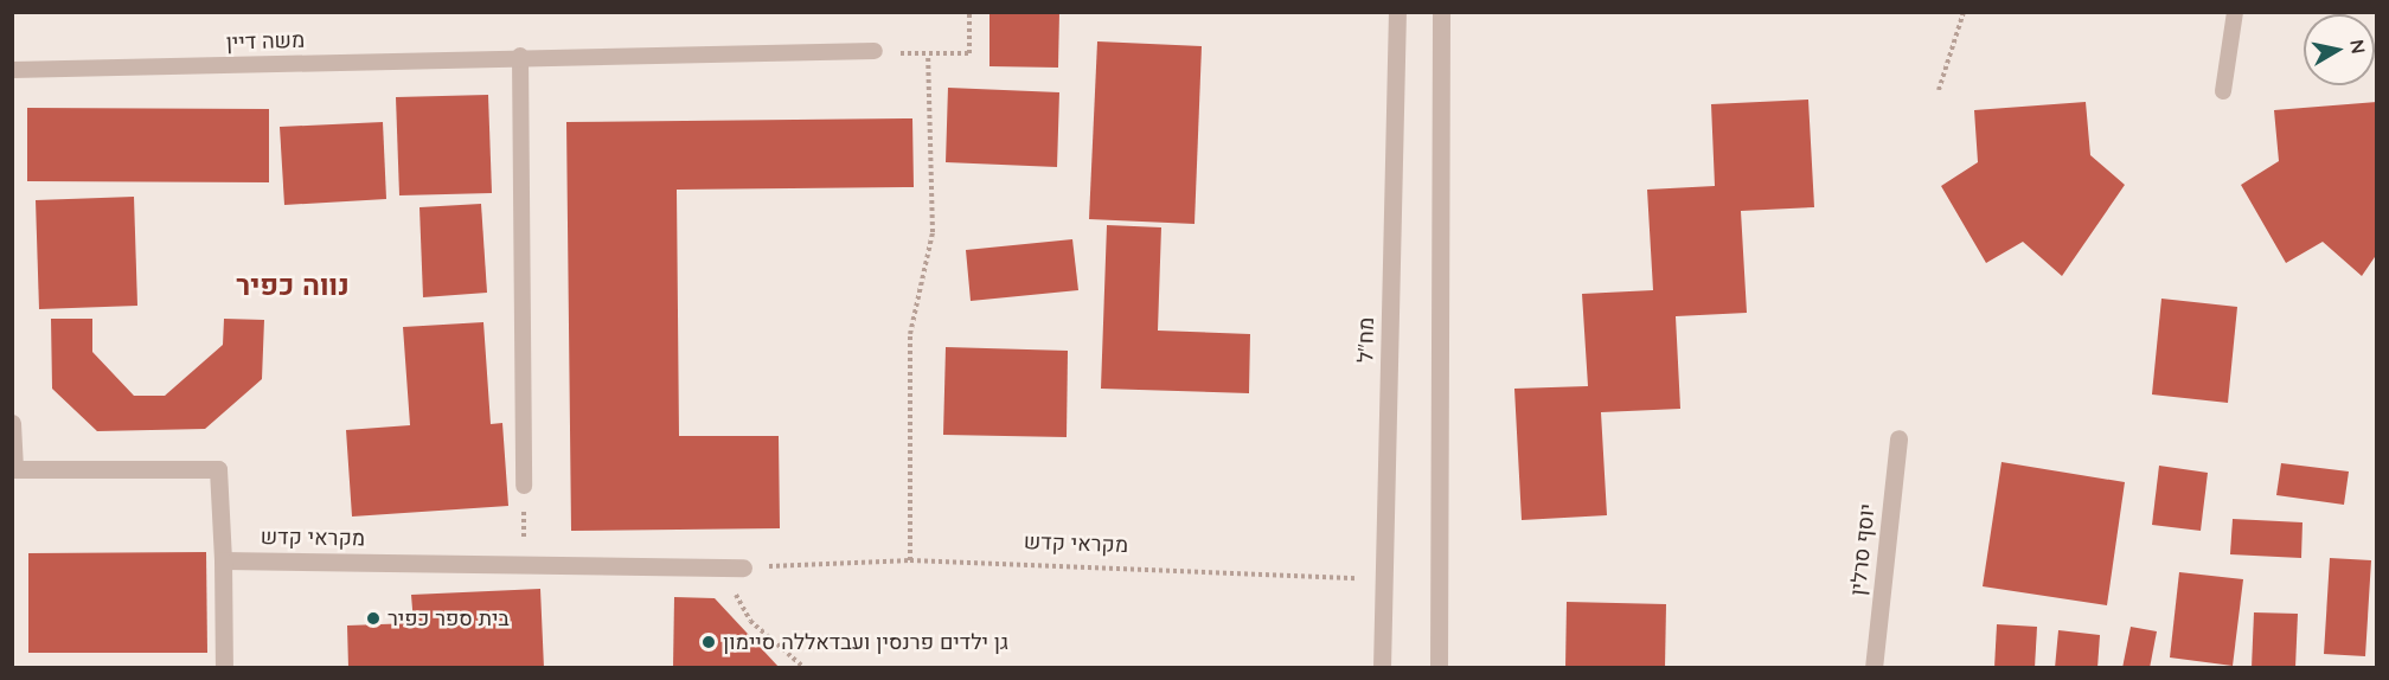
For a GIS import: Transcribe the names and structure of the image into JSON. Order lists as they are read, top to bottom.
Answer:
{
  "streets": {
    "street": ["מח\"ל", "מקראי קדש", "יוסף סרלין"],
    "lane": ["משה דיין"]
  },
  "crossings": [
    ["מח\"ל", "מקראי קדש"]
  ],
  "districts": ["נווה כפיר"],
  "places": ["בית ספר כפיר", "גן ילדים פרנסין ועבדאללה סיימון"],
  "north": "right"
}
